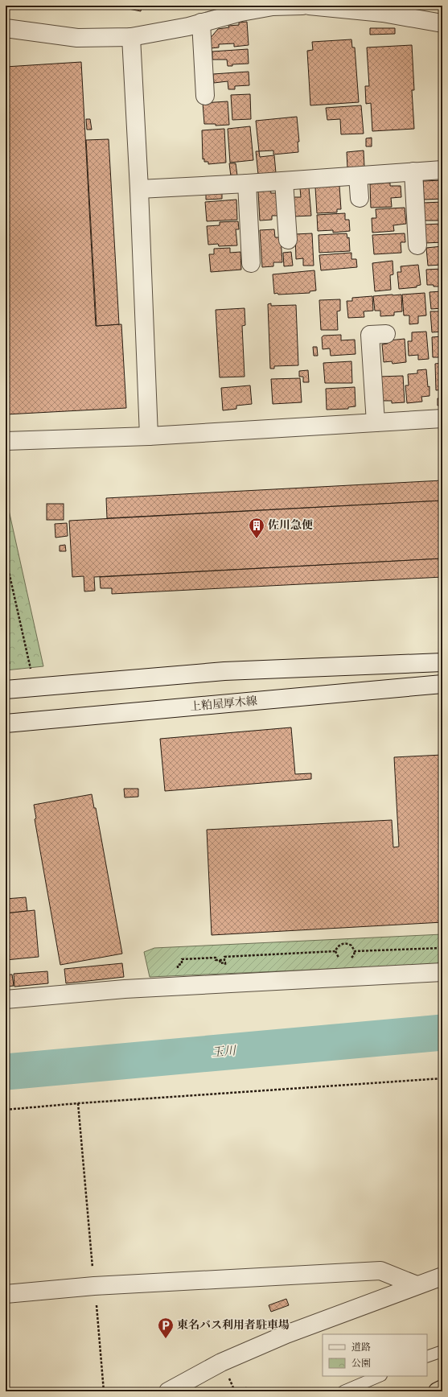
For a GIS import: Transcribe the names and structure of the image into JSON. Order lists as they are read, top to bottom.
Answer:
{
  "streets": {
    "street": ["上粕屋厚木線"]
  },
  "water": ["玉川"],
  "places": {
    "building": ["佐川急便"],
    "parking": ["東名バス利用者駐車場"]
  },
  "legend": ["道路", "公園"]
}
